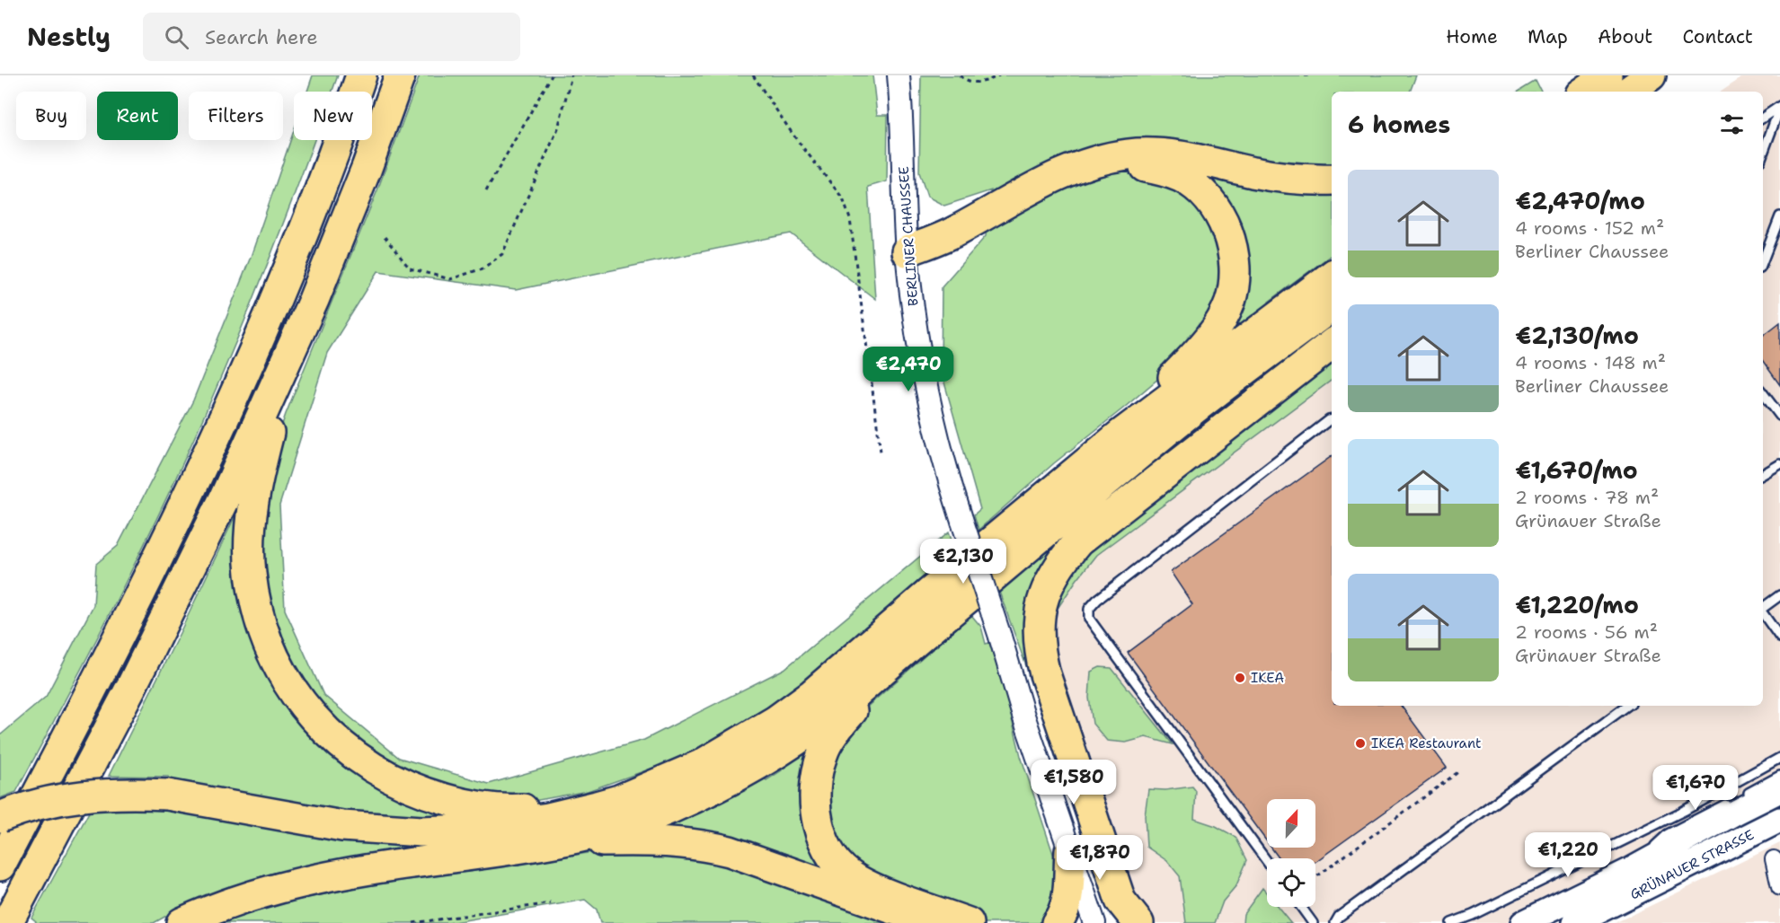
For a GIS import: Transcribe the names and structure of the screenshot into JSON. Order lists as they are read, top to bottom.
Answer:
{
  "streets": {
    "main road": ["GRÜNAUER STRASSE"],
    "street": ["BERLINER CHAUSSEE"]
  },
  "places": ["IKEA", "IKEA Restaurant"],
  "north": "top",
  "page": {
    "header": "Nestly",
    "search": "Search here",
    "nav": [
      "Home",
      "Map",
      "About",
      "Contact"
    ],
    "chip": [
      "Buy",
      "Rent",
      "Filters",
      "New"
    ],
    "heading": "6 homes",
    "list": [
      {
        "name": "€2,470/mo",
        "note": "4 rooms · 152 m² · Berliner Chaussee"
      },
      {
        "name": "€2,130/mo",
        "note": "4 rooms · 148 m² · Berliner Chaussee"
      },
      {
        "name": "€1,670/mo",
        "note": "2 rooms · 78 m² · Grünauer Straße"
      },
      {
        "name": "€1,220/mo",
        "note": "2 rooms · 56 m² · Grünauer Straße"
      }
    ],
    "price": [
      "€2,470",
      "€2,130",
      "€1,580",
      "€1,670",
      "€1,220",
      "€1,870"
    ]
  }
}
